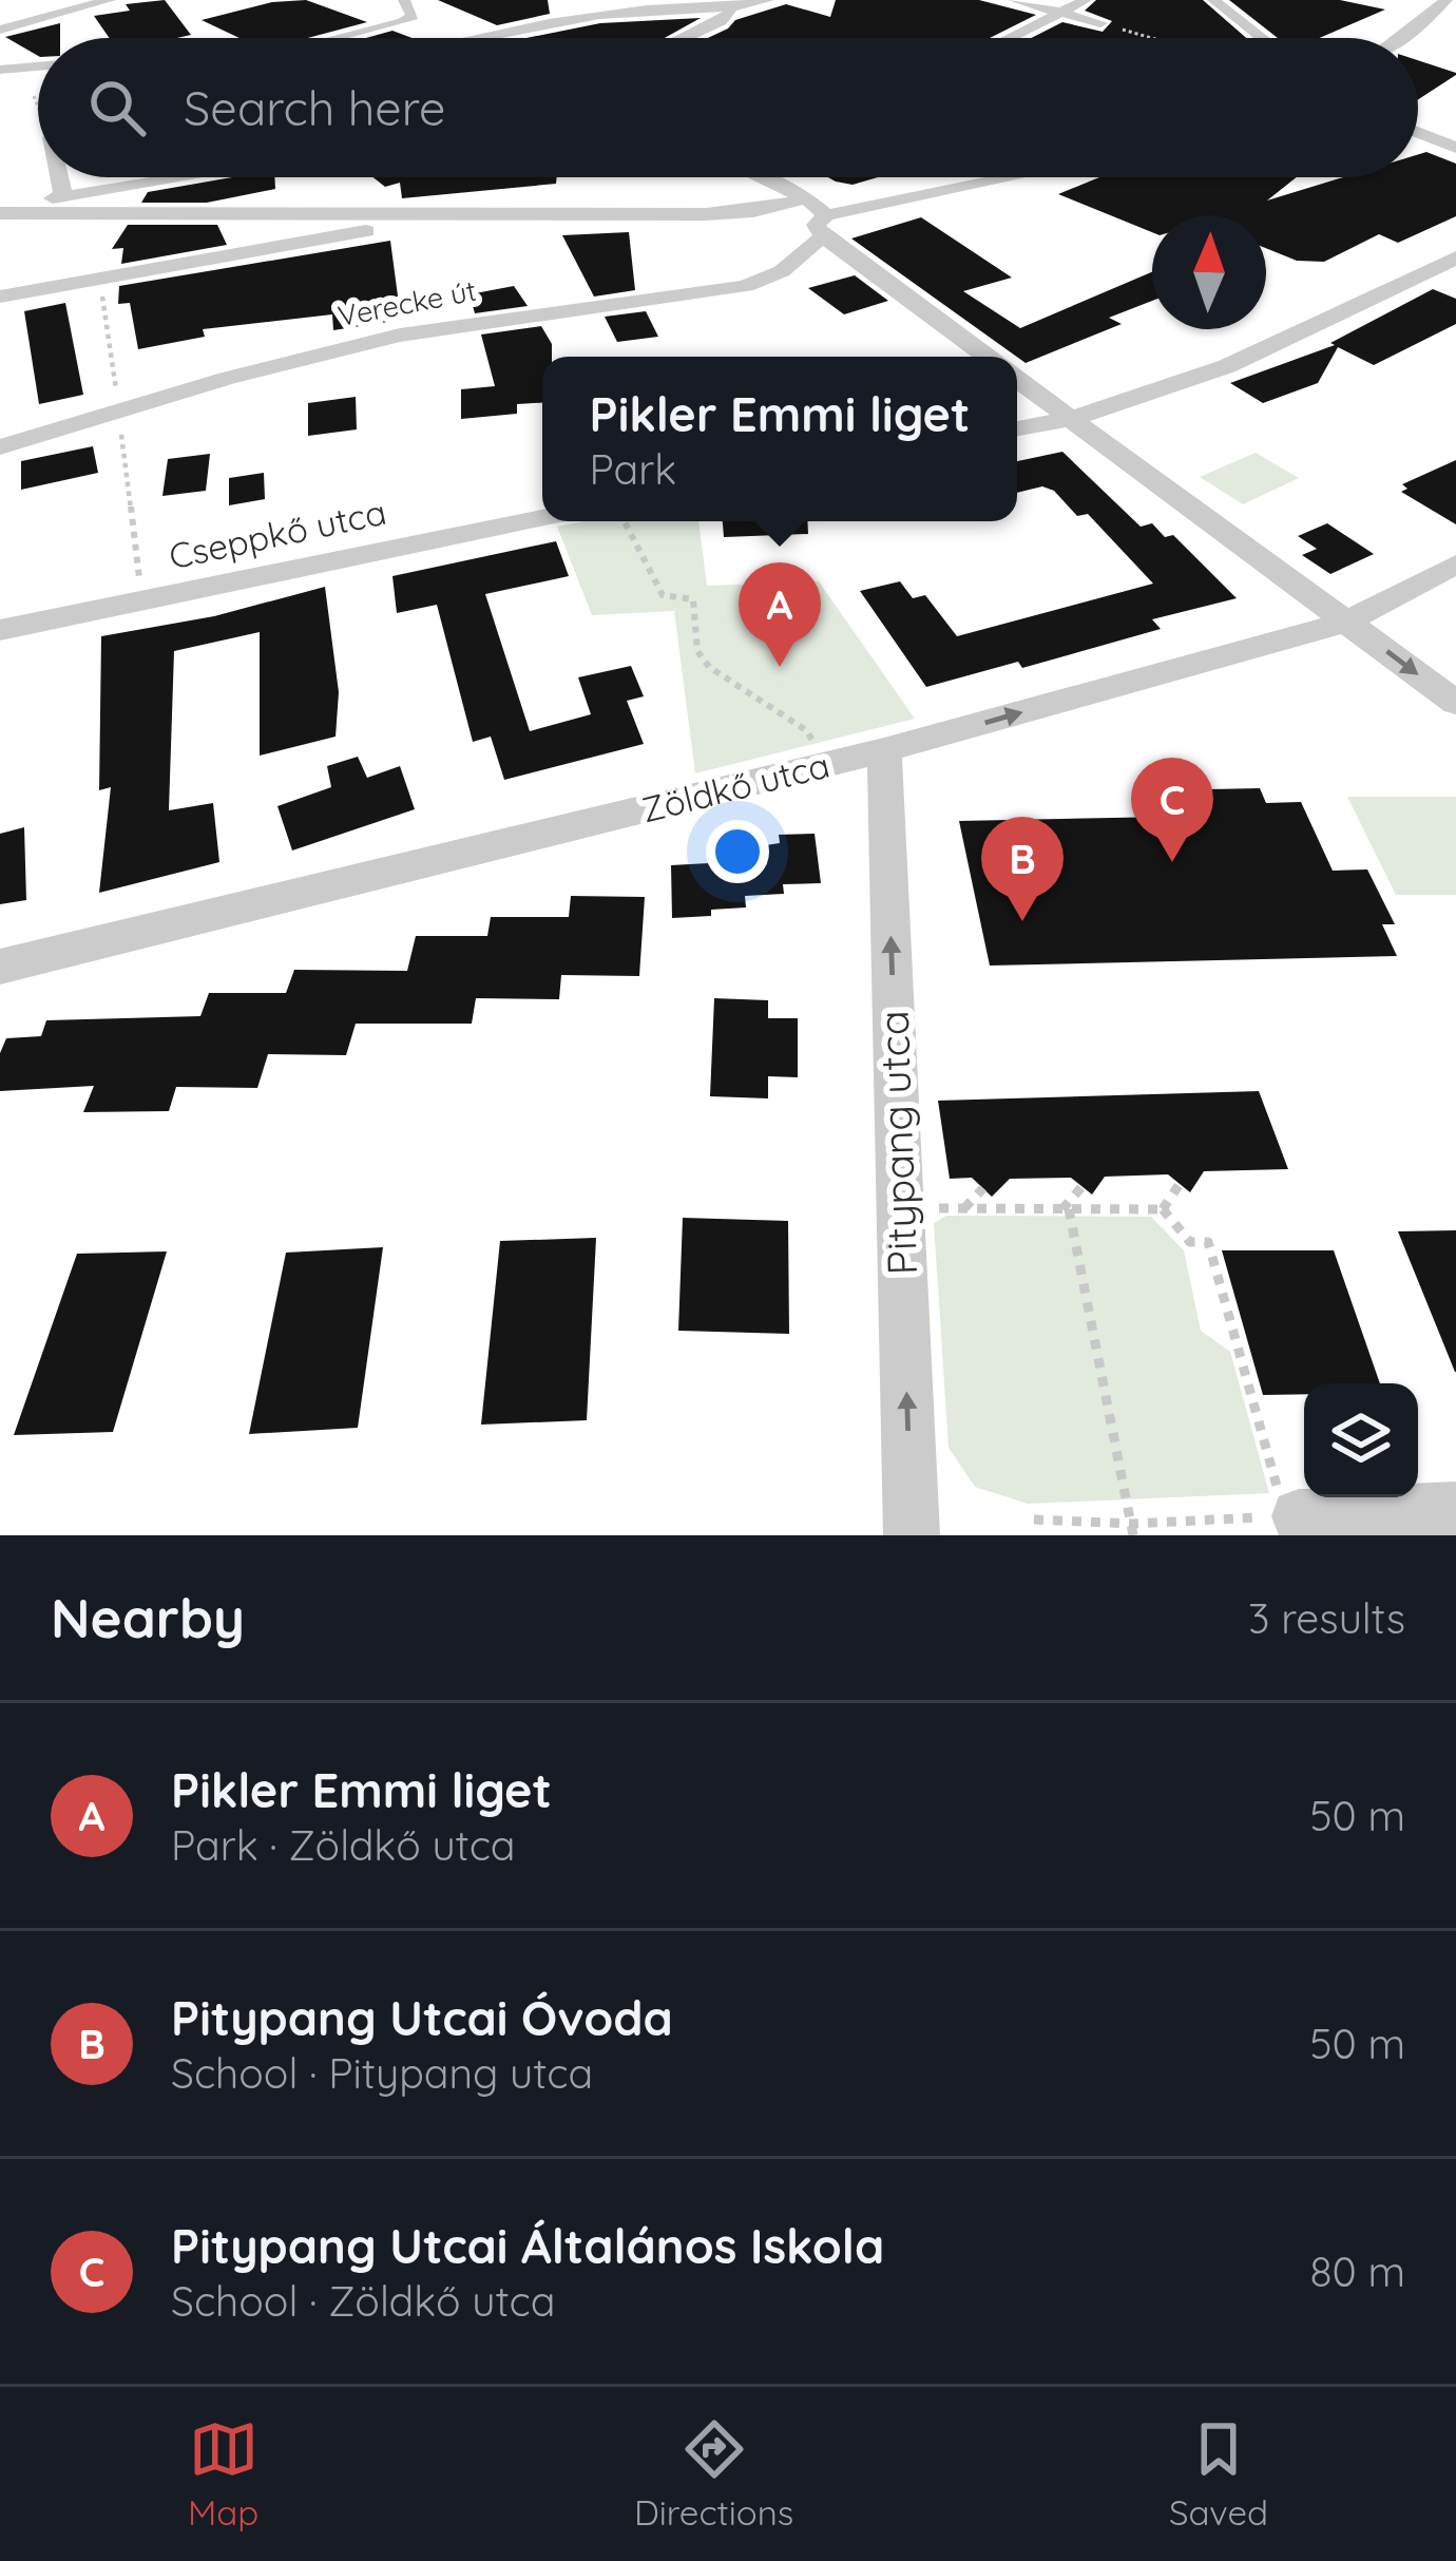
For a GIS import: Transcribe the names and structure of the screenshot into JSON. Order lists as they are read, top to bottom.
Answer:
{
  "streets": {
    "street": [
      "Verecke út",
      "Cseppkő utca",
      "Zöldkő utca",
      "Pitypang utca"
    ]
  },
  "crossings": [
    ["Zöldkő utca", "Pitypang utca"]
  ],
  "one_way": ["Pitypang utca"],
  "north": "top",
  "page": {
    "search": "Search here",
    "popup": ["Pikler Emmi liget", "Park"],
    "pins": ["A", "C", "B"],
    "heading": ["Nearby", "3 results"],
    "list": [
      {
        "mark": "A",
        "name": "Pikler Emmi liget",
        "note": "Park · Zöldkő utca",
        "value": "50 m"
      },
      {
        "mark": "B",
        "name": "Pitypang Utcai Óvoda",
        "note": "School · Pitypang utca",
        "value": "50 m"
      },
      {
        "mark": "C",
        "name": "Pitypang Utcai Általános Iskola",
        "note": "School · Zöldkő utca",
        "value": "80 m"
      }
    ],
    "nav": ["Map", "Directions", "Saved"]
  }
}
